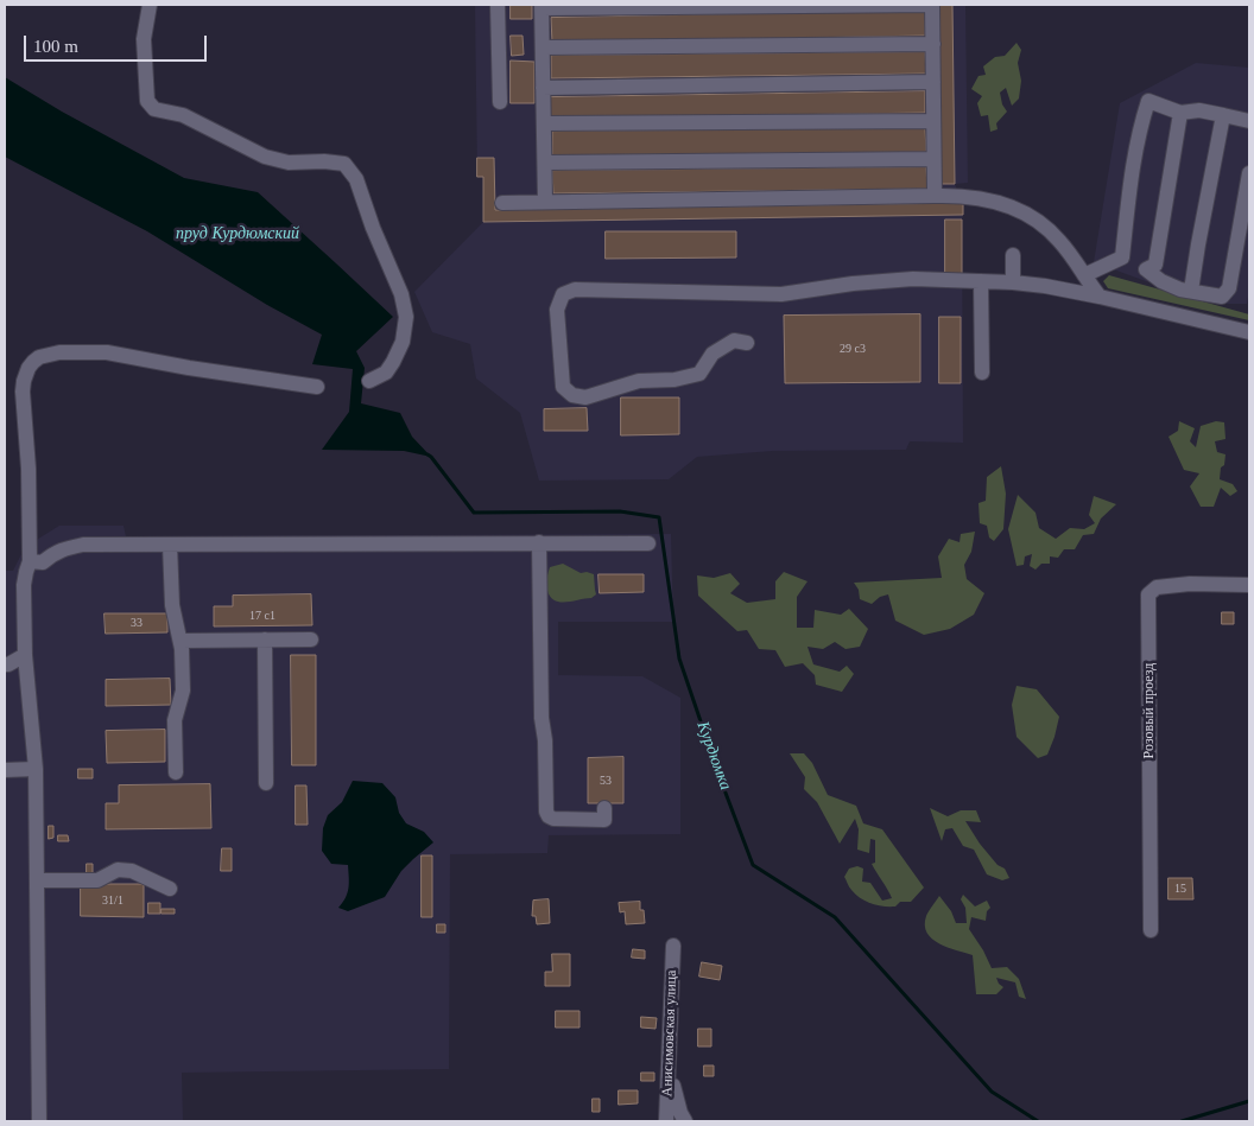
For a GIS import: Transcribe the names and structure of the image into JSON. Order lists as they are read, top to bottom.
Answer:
{
  "streets": {
    "street": ["Розовый проезд", "Анисимовская улица"]
  },
  "water": ["пруд Курдюмский", "Курдюмка"],
  "house_numbers": [
    "29 с3",
    "17 с1",
    "33",
    "53",
    "15",
    "31/1"
  ],
  "scale_bar": "100 m"
}
